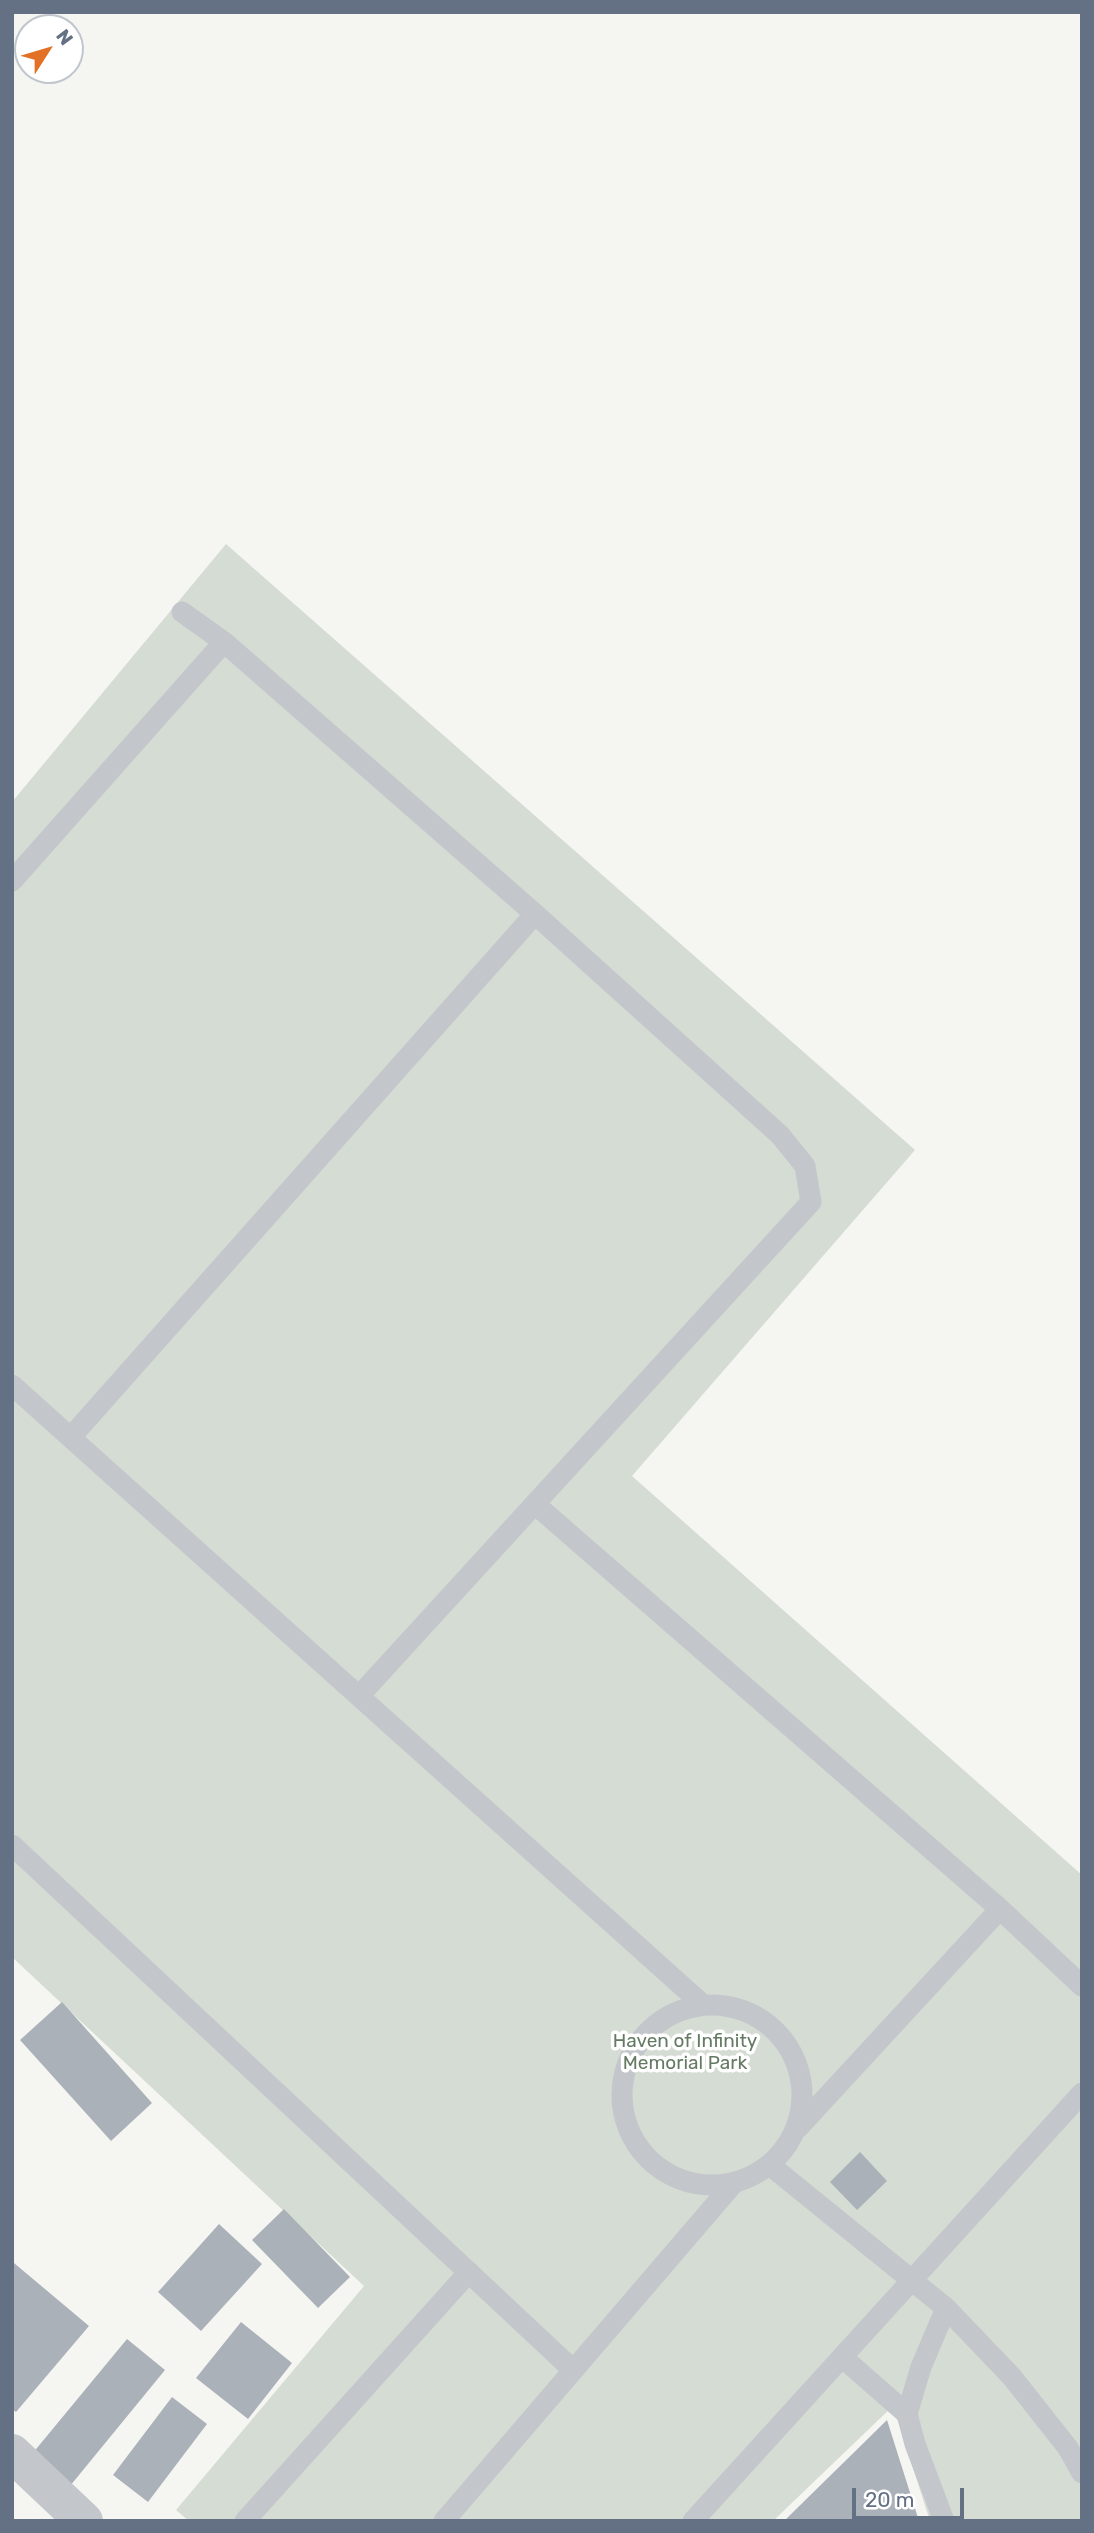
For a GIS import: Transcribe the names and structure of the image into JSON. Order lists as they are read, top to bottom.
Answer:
{
  "parks": ["Haven of Infinity Memorial Park"],
  "scale_bar": "20 m",
  "north": "top right"
}
